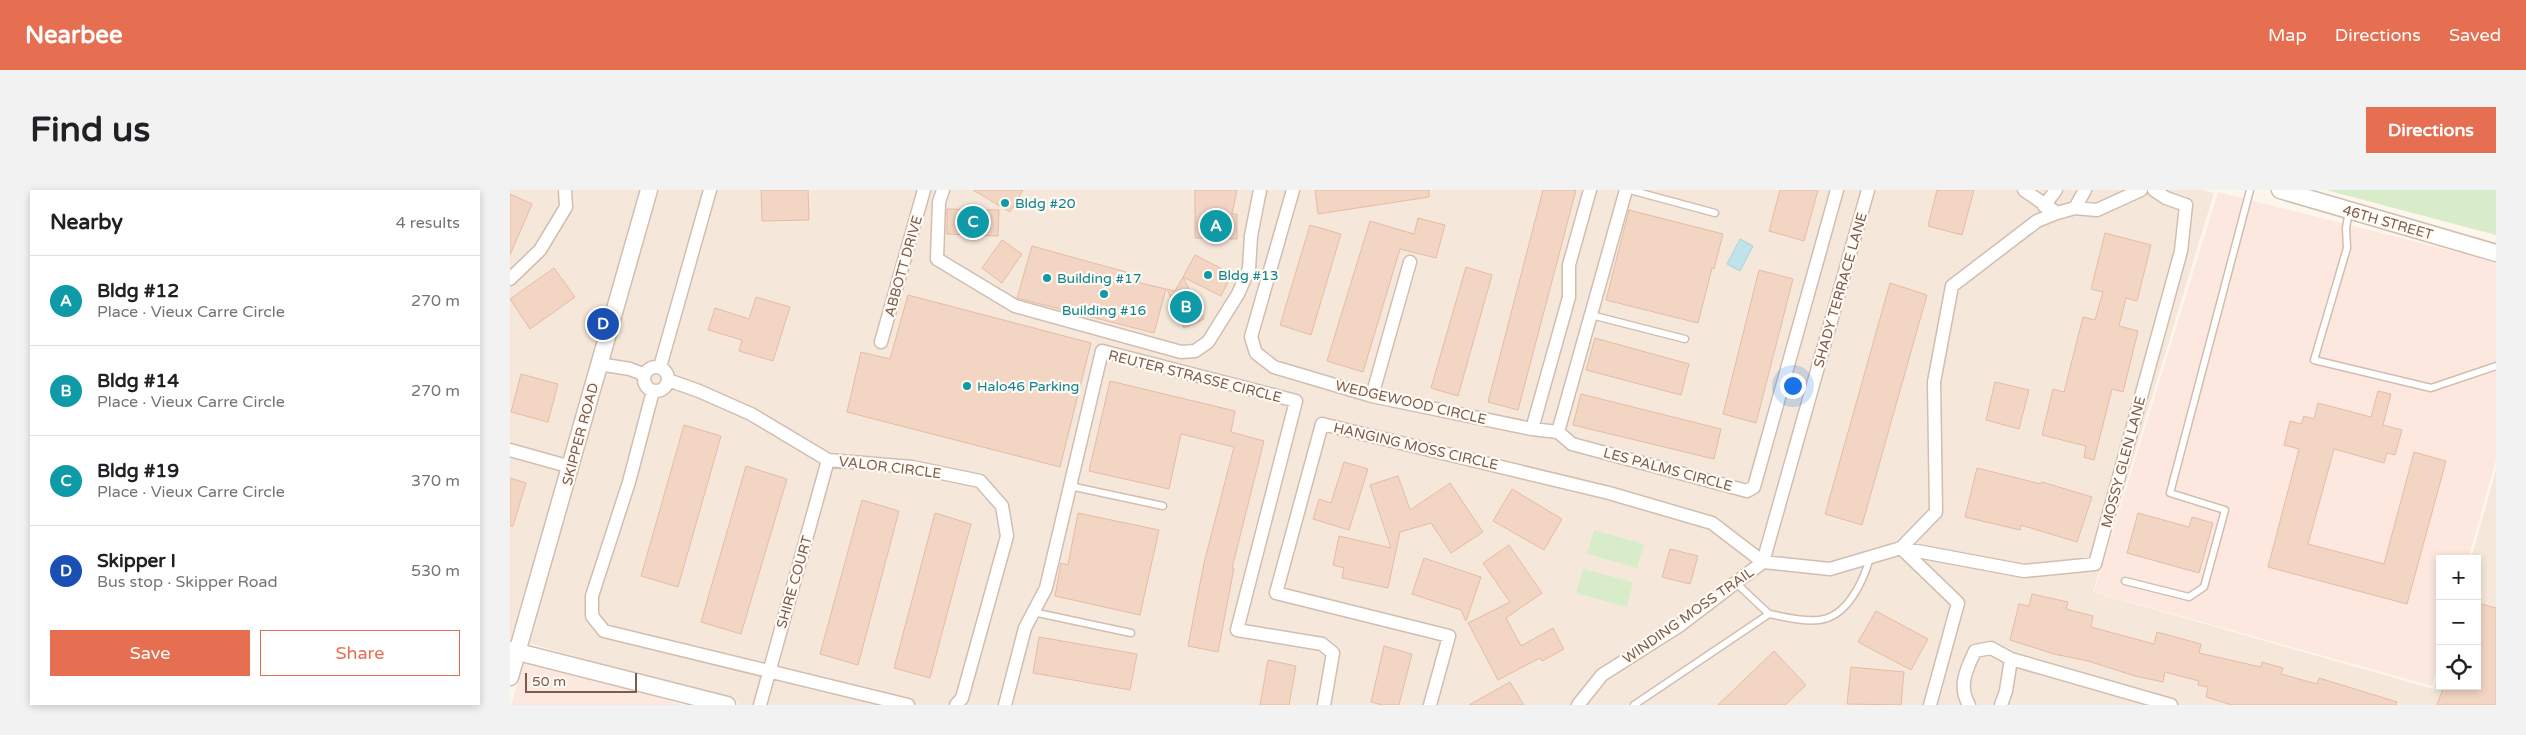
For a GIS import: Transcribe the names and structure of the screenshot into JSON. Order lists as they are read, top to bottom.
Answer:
{
  "streets": {
    "street": [
      "46TH STREET",
      "ABBOTT DRIVE",
      "SHADY TERRACE LANE",
      "REUTER STRASSE CIRCLE",
      "WEDGEWOOD CIRCLE",
      "SKIPPER ROAD",
      "HANGING MOSS CIRCLE",
      "MOSSY GLEN LANE",
      "VALOR CIRCLE",
      "LES PALMS CIRCLE",
      "SHIRE COURT",
      "WINDING MOSS TRAIL"
    ]
  },
  "crossings": [
    ["SHADY TERRACE LANE", "HANGING MOSS CIRCLE"],
    ["SHADY TERRACE LANE", "WINDING MOSS TRAIL"],
    ["WEDGEWOOD CIRCLE", "LES PALMS CIRCLE"],
    ["HANGING MOSS CIRCLE", "WINDING MOSS TRAIL"],
    ["MOSSY GLEN LANE", "WINDING MOSS TRAIL"],
    ["VALOR CIRCLE", "SHIRE COURT"]
  ],
  "places": [
    "Bldg #20",
    "Bldg #13",
    "Building #17",
    "Building #16",
    "Halo46 Parking"
  ],
  "scale_bar": "50 m",
  "page": {
    "header": "Nearbee",
    "nav": ["Map", "Directions", "Saved"],
    "buttons": [
      "Directions",
      ["Save", "Share"]
    ],
    "title": "Find us",
    "heading": ["Nearby", "4 results"],
    "pins": [
      "C",
      "A",
      "B",
      "D"
    ],
    "list": [
      {
        "mark": "A",
        "name": "Bldg #12",
        "note": "Place · Vieux Carre Circle",
        "value": "270 m"
      },
      {
        "mark": "B",
        "name": "Bldg #14",
        "note": "Place · Vieux Carre Circle",
        "value": "270 m"
      },
      {
        "mark": "C",
        "name": "Bldg #19",
        "note": "Place · Vieux Carre Circle",
        "value": "370 m"
      },
      {
        "mark": "D",
        "name": "Skipper I",
        "note": "Bus stop · Skipper Road",
        "value": "530 m"
      }
    ],
    "map_buttons": ["+", "−"],
    "scale": "50 m"
  }
}
